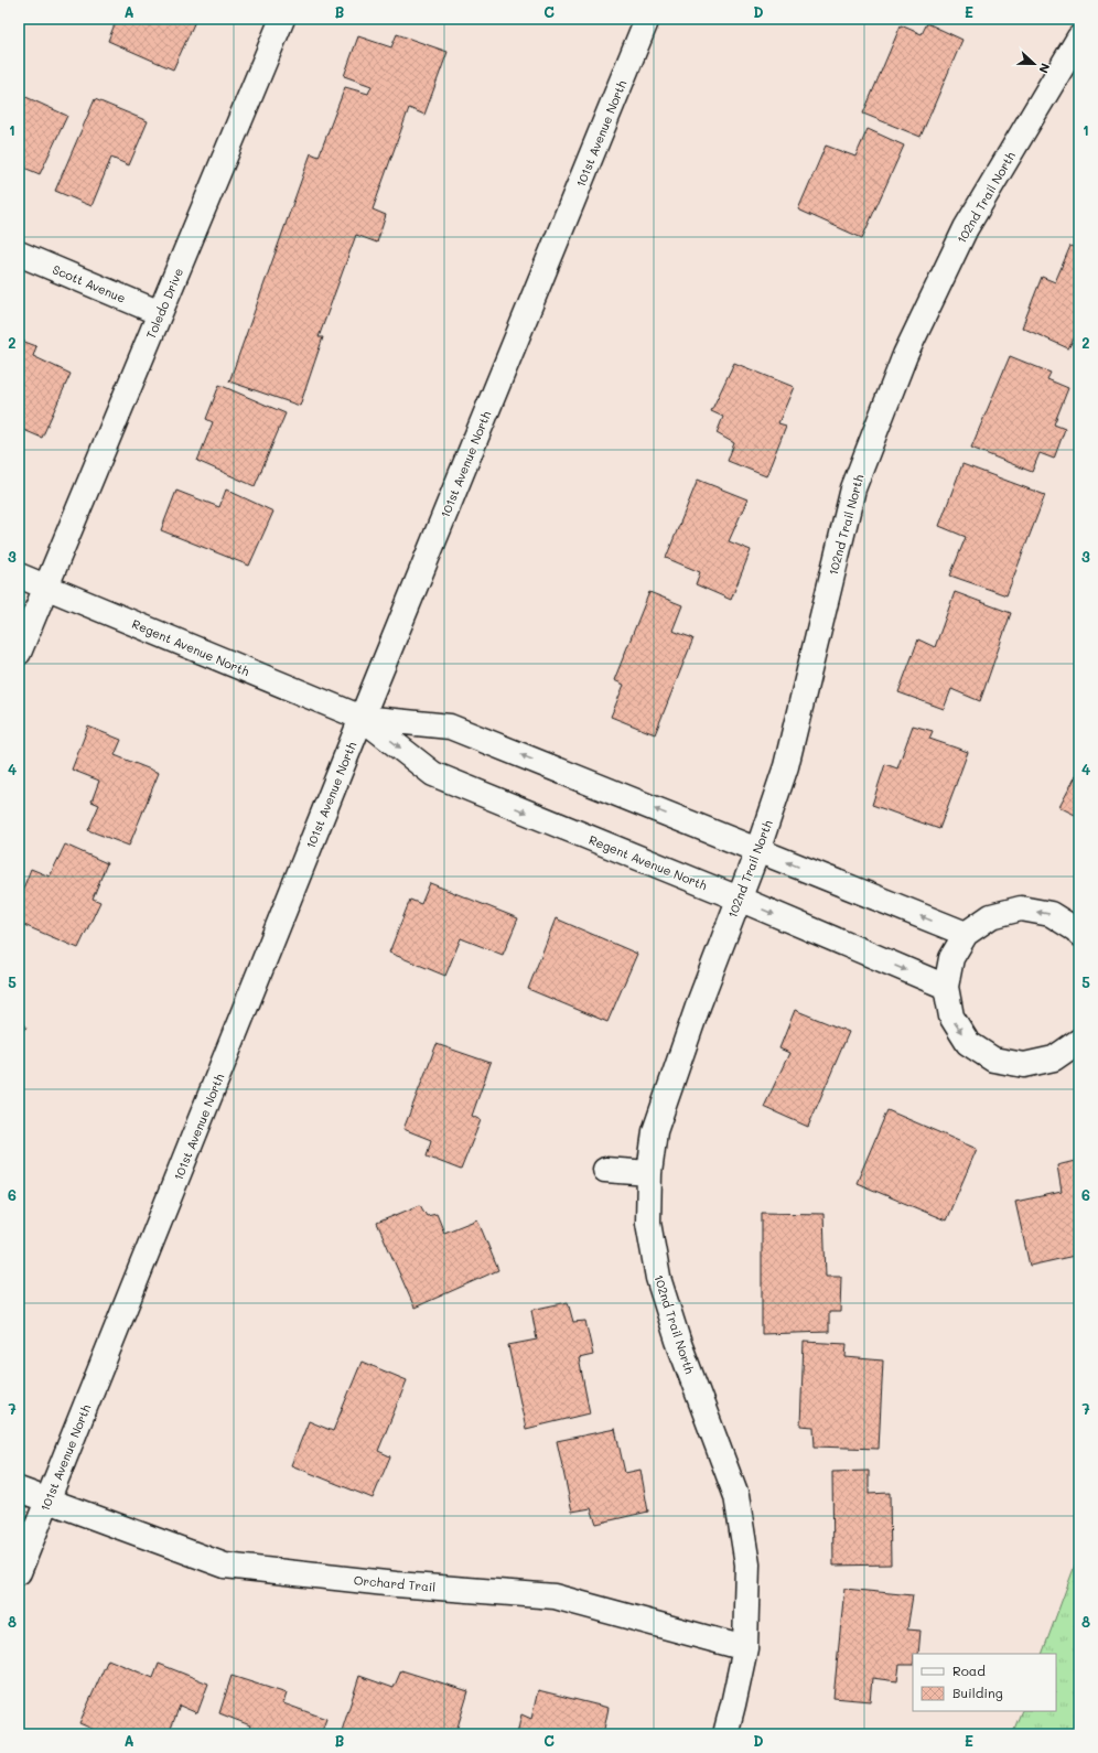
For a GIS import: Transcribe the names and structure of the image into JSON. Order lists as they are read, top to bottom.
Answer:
{
  "streets": {
    "street": [
      "101st Avenue North",
      "102nd Trail North",
      "Scott Avenue",
      "Toledo Drive",
      "Regent Avenue North",
      "Orchard Trail"
    ]
  },
  "crossings": [
    ["101st Avenue North", "Regent Avenue North"],
    ["101st Avenue North", "Orchard Trail"],
    ["102nd Trail North", "Regent Avenue North"],
    ["102nd Trail North", "Orchard Trail"],
    ["Scott Avenue", "Toledo Drive"],
    ["Toledo Drive", "Regent Avenue North"]
  ],
  "legend": ["Road", "Building"],
  "north": "right",
  "grid": {
    "columns": [
      "A",
      "B",
      "C",
      "D",
      "E"
    ],
    "rows": [
      "1",
      "2",
      "3",
      "4",
      "5",
      "6",
      "7",
      "8"
    ]
  }
}
